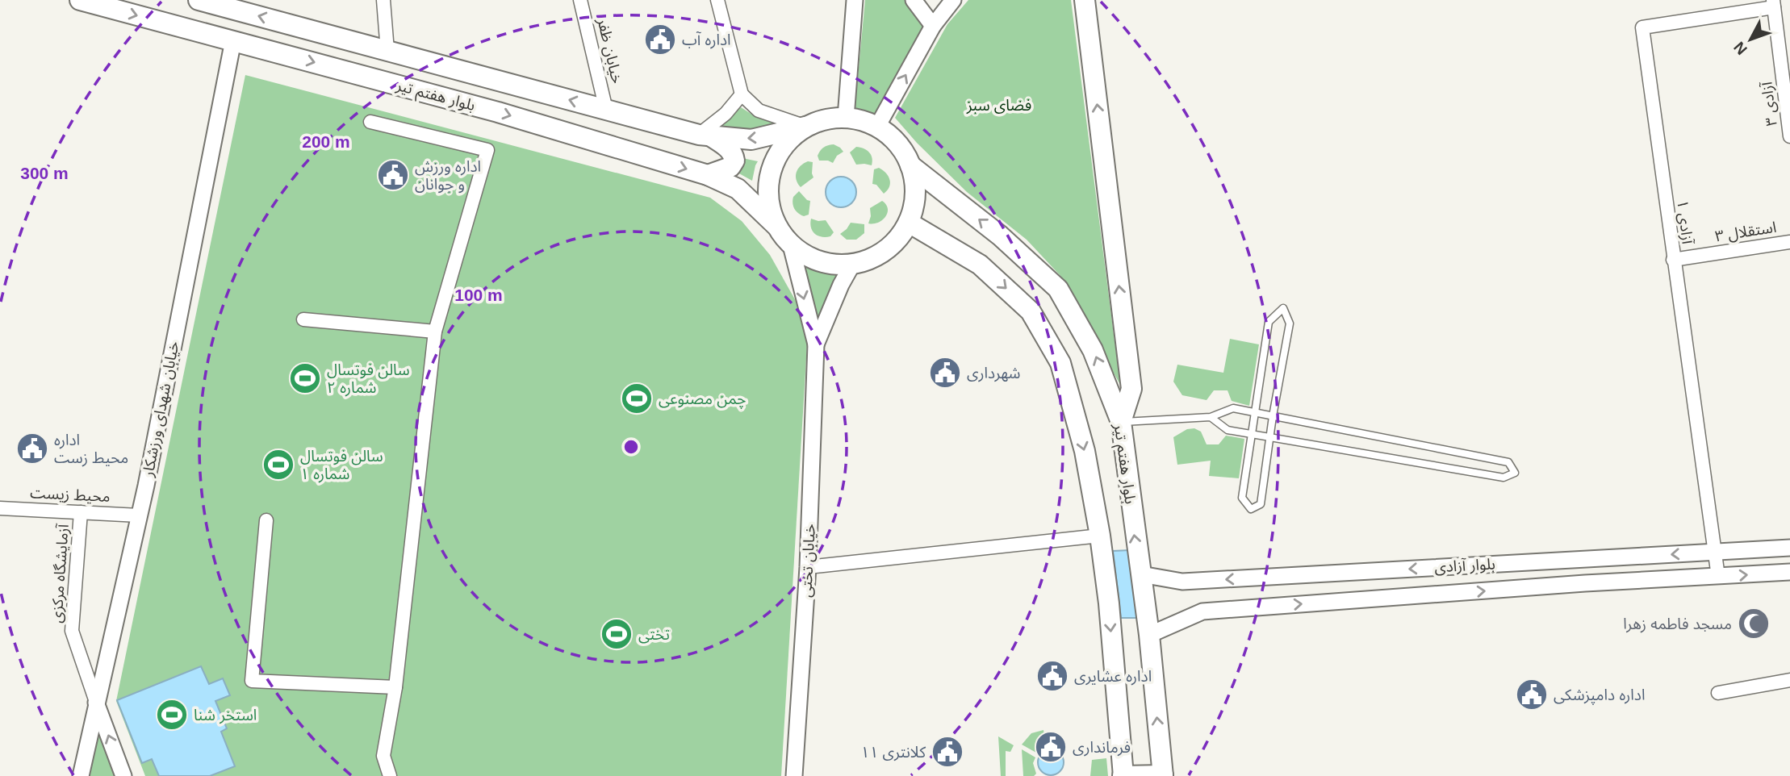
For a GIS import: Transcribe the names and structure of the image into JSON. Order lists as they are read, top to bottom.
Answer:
{
  "streets": {
    "main road": ["بلوار هفتم تیر"],
    "street": [
      "خیابان ظفر",
      "آزادی ۳",
      "آزادی ۱",
      "استقلال ۳",
      "خیابان شهدای ورزشکار",
      "محیط زیست",
      "خیابان تختی",
      "بلوار آزادی",
      "آزمایشگاه مرکزی"
    ]
  },
  "crossings": [
    ["خیابان ظفر", "بلوار هفتم تیر"],
    ["بلوار هفتم تیر", "خیابان شهدای ورزشکار"],
    ["بلوار هفتم تیر", "بلوار آزادی"],
    ["آزادی ۳", "آزادی ۱"],
    ["آزادی ۱", "استقلال ۳"],
    ["آزادی ۱", "بلوار آزادی"],
    ["خیابان شهدای ورزشکار", "محیط زیست"],
    ["خیابان شهدای ورزشکار", "آزمایشگاه مرکزی"],
    ["محیط زیست", "آزمایشگاه مرکزی"]
  ],
  "parks": ["فضای سبز"],
  "places": {
    "public building": [
      "اداره آب",
      "اداره ورزش و جوانان",
      "شهرداری",
      "اداره محیط زست",
      "اداره عشایری",
      "اداره دامپزشکی",
      "فرمانداری",
      "کلانتری ۱۱"
    ],
    "sports": [
      "سالن فوتسال شماره ۲",
      "چمن مصنوعی",
      "سالن فوتسال شماره ۱",
      "تختی",
      "استخر شنا"
    ],
    "mosque": ["مسجد فاطمه زهرا"]
  },
  "north": "bottom left",
  "rings": ["200 m", "300 m", "100 m"]
}
